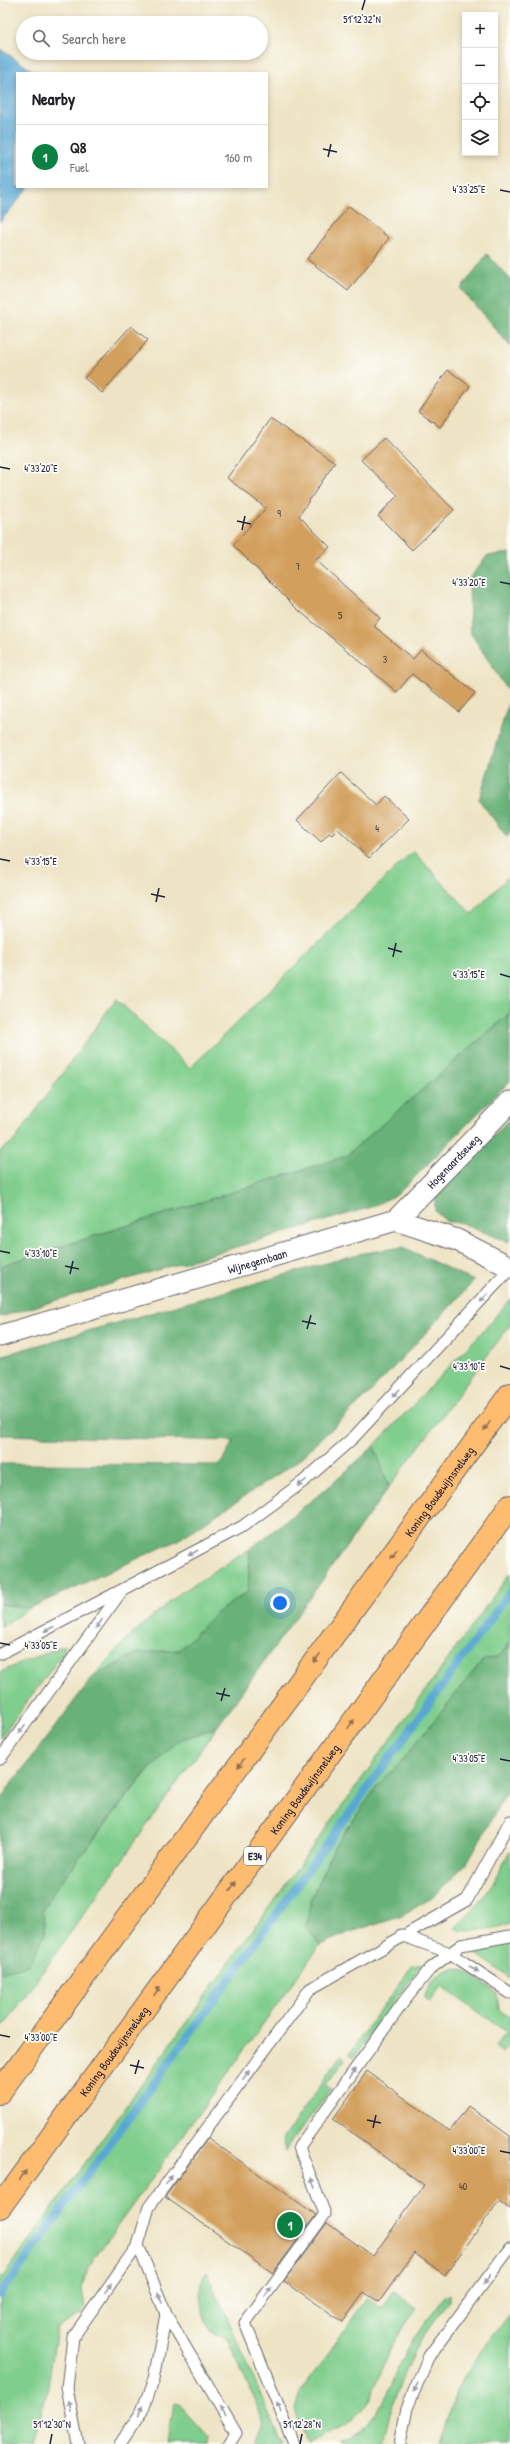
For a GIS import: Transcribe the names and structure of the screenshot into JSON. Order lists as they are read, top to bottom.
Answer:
{
  "streets": {
    "highway": ["Koning Boudewijnsnelweg", "E34"],
    "street": ["Hogenaardseweg", "Wijnegembaan"]
  },
  "crossings": [
    ["Hogenaardseweg", "Wijnegembaan"]
  ],
  "house_numbers": [
    "9",
    "7",
    "5",
    "3",
    "4",
    "40"
  ],
  "page": {
    "map_buttons": ["+", "−"],
    "search": "Search here",
    "heading": "Nearby",
    "list": [
      {
        "mark": "1",
        "name": "Q8",
        "note": "Fuel",
        "value": "160 m"
      }
    ],
    "pins": "1"
  },
  "coordinates": [
    "51°12'32\"N",
    "4°33'25\"E",
    "4°33'20\"E",
    "4°33'15\"E",
    "4°33'10\"E",
    "4°33'05\"E",
    "4°33'00\"E",
    "51°12'30\"N",
    "51°12'28\"N"
  ]
}
